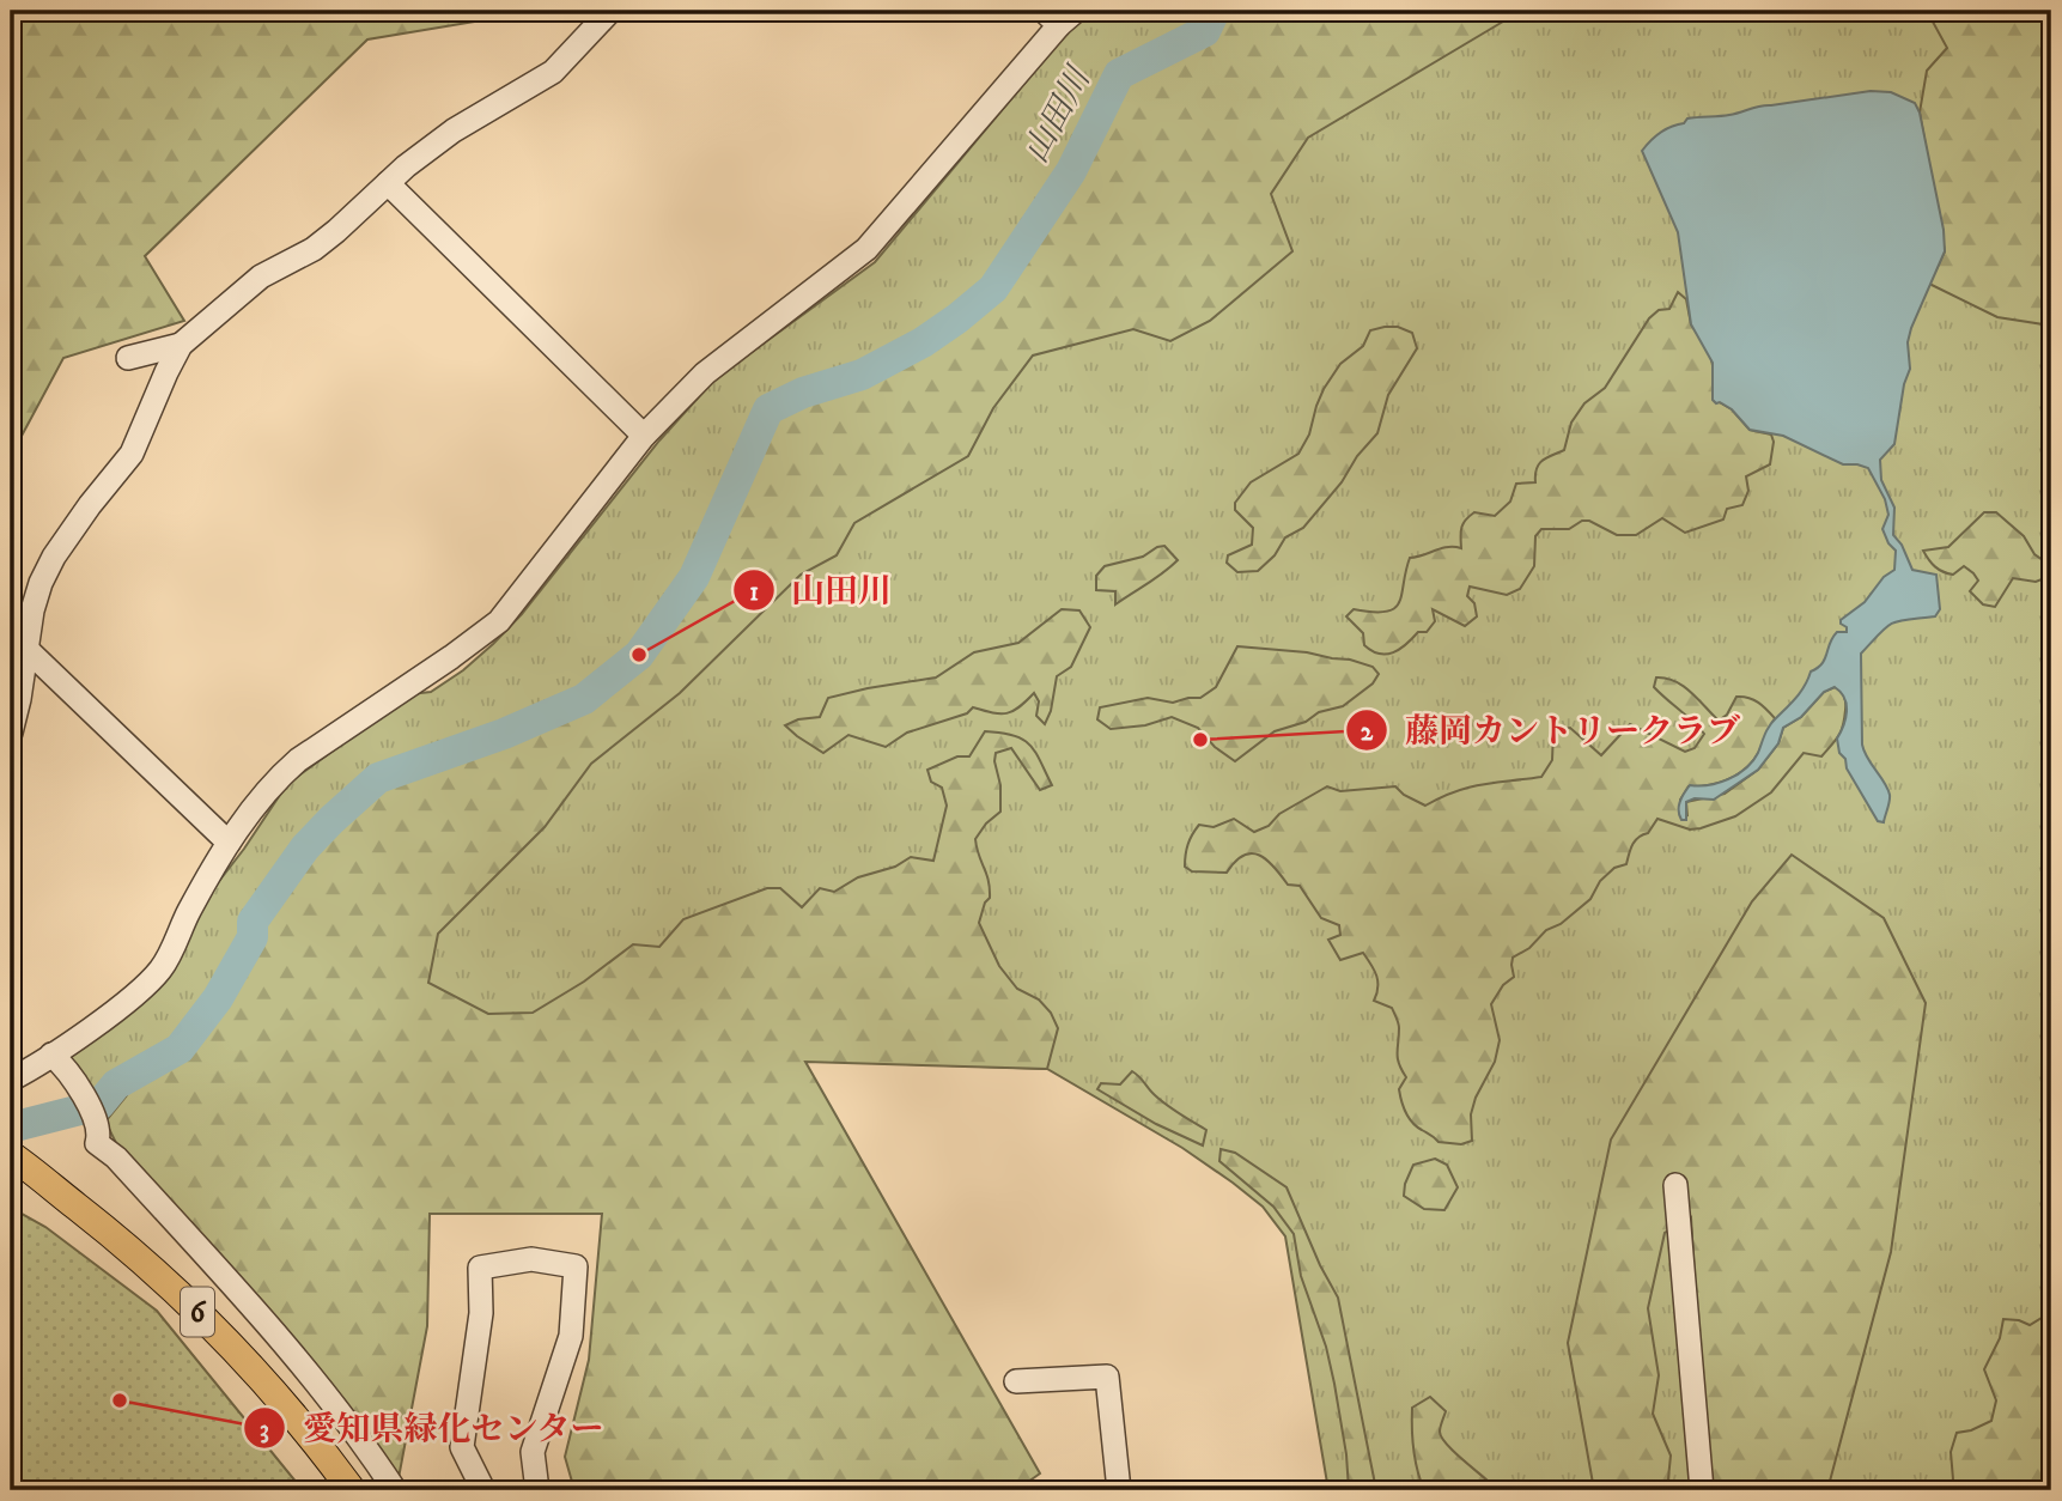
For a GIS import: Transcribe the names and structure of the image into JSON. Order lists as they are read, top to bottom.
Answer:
{
  "streets": {
    "main road": ["6"]
  },
  "water": ["山田川"],
  "places": ["山田川", "藤岡カントリークラブ", "愛知県緑化センター"]
}
